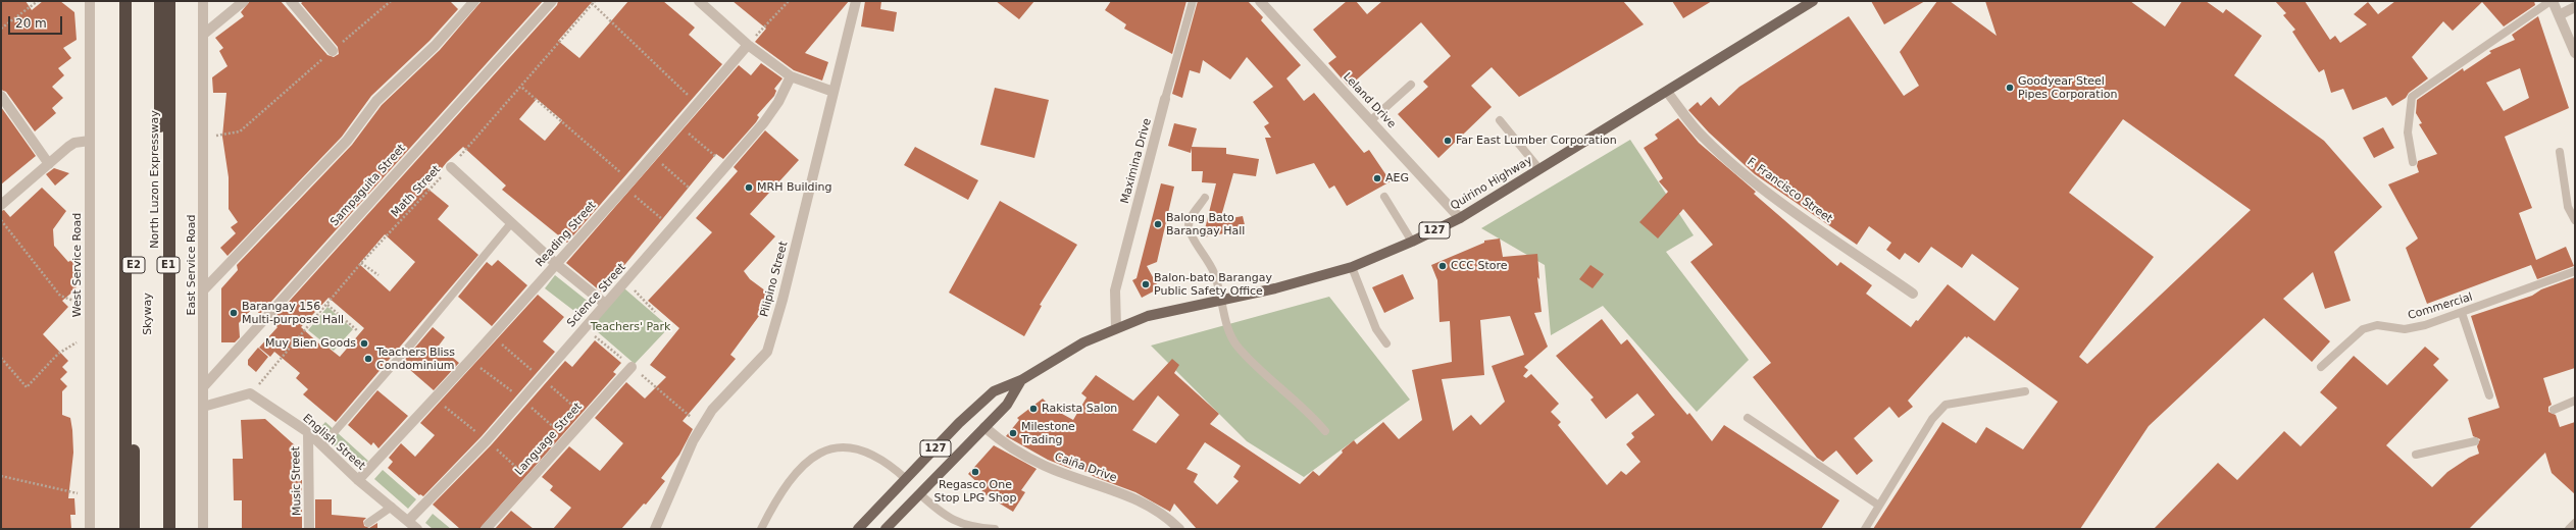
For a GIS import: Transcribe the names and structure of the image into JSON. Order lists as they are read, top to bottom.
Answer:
{
  "streets": {
    "highway": [
      "North Luzon Expressway",
      "E2",
      "E1",
      "Skyway"
    ],
    "main road": ["Quirino Highway", "127"],
    "street": [
      "Leland Drive",
      "Maximina Drive",
      "Sampaguita Street",
      "F. Francisco Street",
      "Reading Street",
      "West Service Road",
      "East Service Road",
      "Pilipino Street",
      "Science Street",
      "Language Street",
      "English Street",
      "Caiña Drive",
      "Music Street"
    ],
    "lane": ["Commercial"],
    "path": ["Math Street"]
  },
  "crossings": [
    ["Leland Drive", "Quirino Highway"],
    ["Maximina Drive", "Quirino Highway"],
    ["Quirino Highway", "F. Francisco Street"],
    ["Quirino Highway", "127"],
    ["Sampaguita Street", "East Service Road"],
    ["Math Street", "English Street"],
    ["127", "Caiña Drive"],
    ["Reading Street", "English Street"],
    ["Science Street", "English Street"],
    ["English Street", "Music Street"]
  ],
  "parks": ["Teachers' Park"],
  "places": [
    "Goodyear Steel Pipes Corporation",
    "Far East Lumber Corporation",
    "AEG",
    "MRH Building",
    "Balong Bato Barangay Hall",
    "CCC Store",
    "Balon-bato Barangay Public Safety Office",
    "Barangay 156 Multi-purpose Hall",
    "Muy Bien Goods",
    "Teachers Bliss Condominium",
    "Rakista Salon",
    "Milestone Trading",
    "Regasco One Stop LPG Shop"
  ],
  "scale_bar": "20 m"
}
